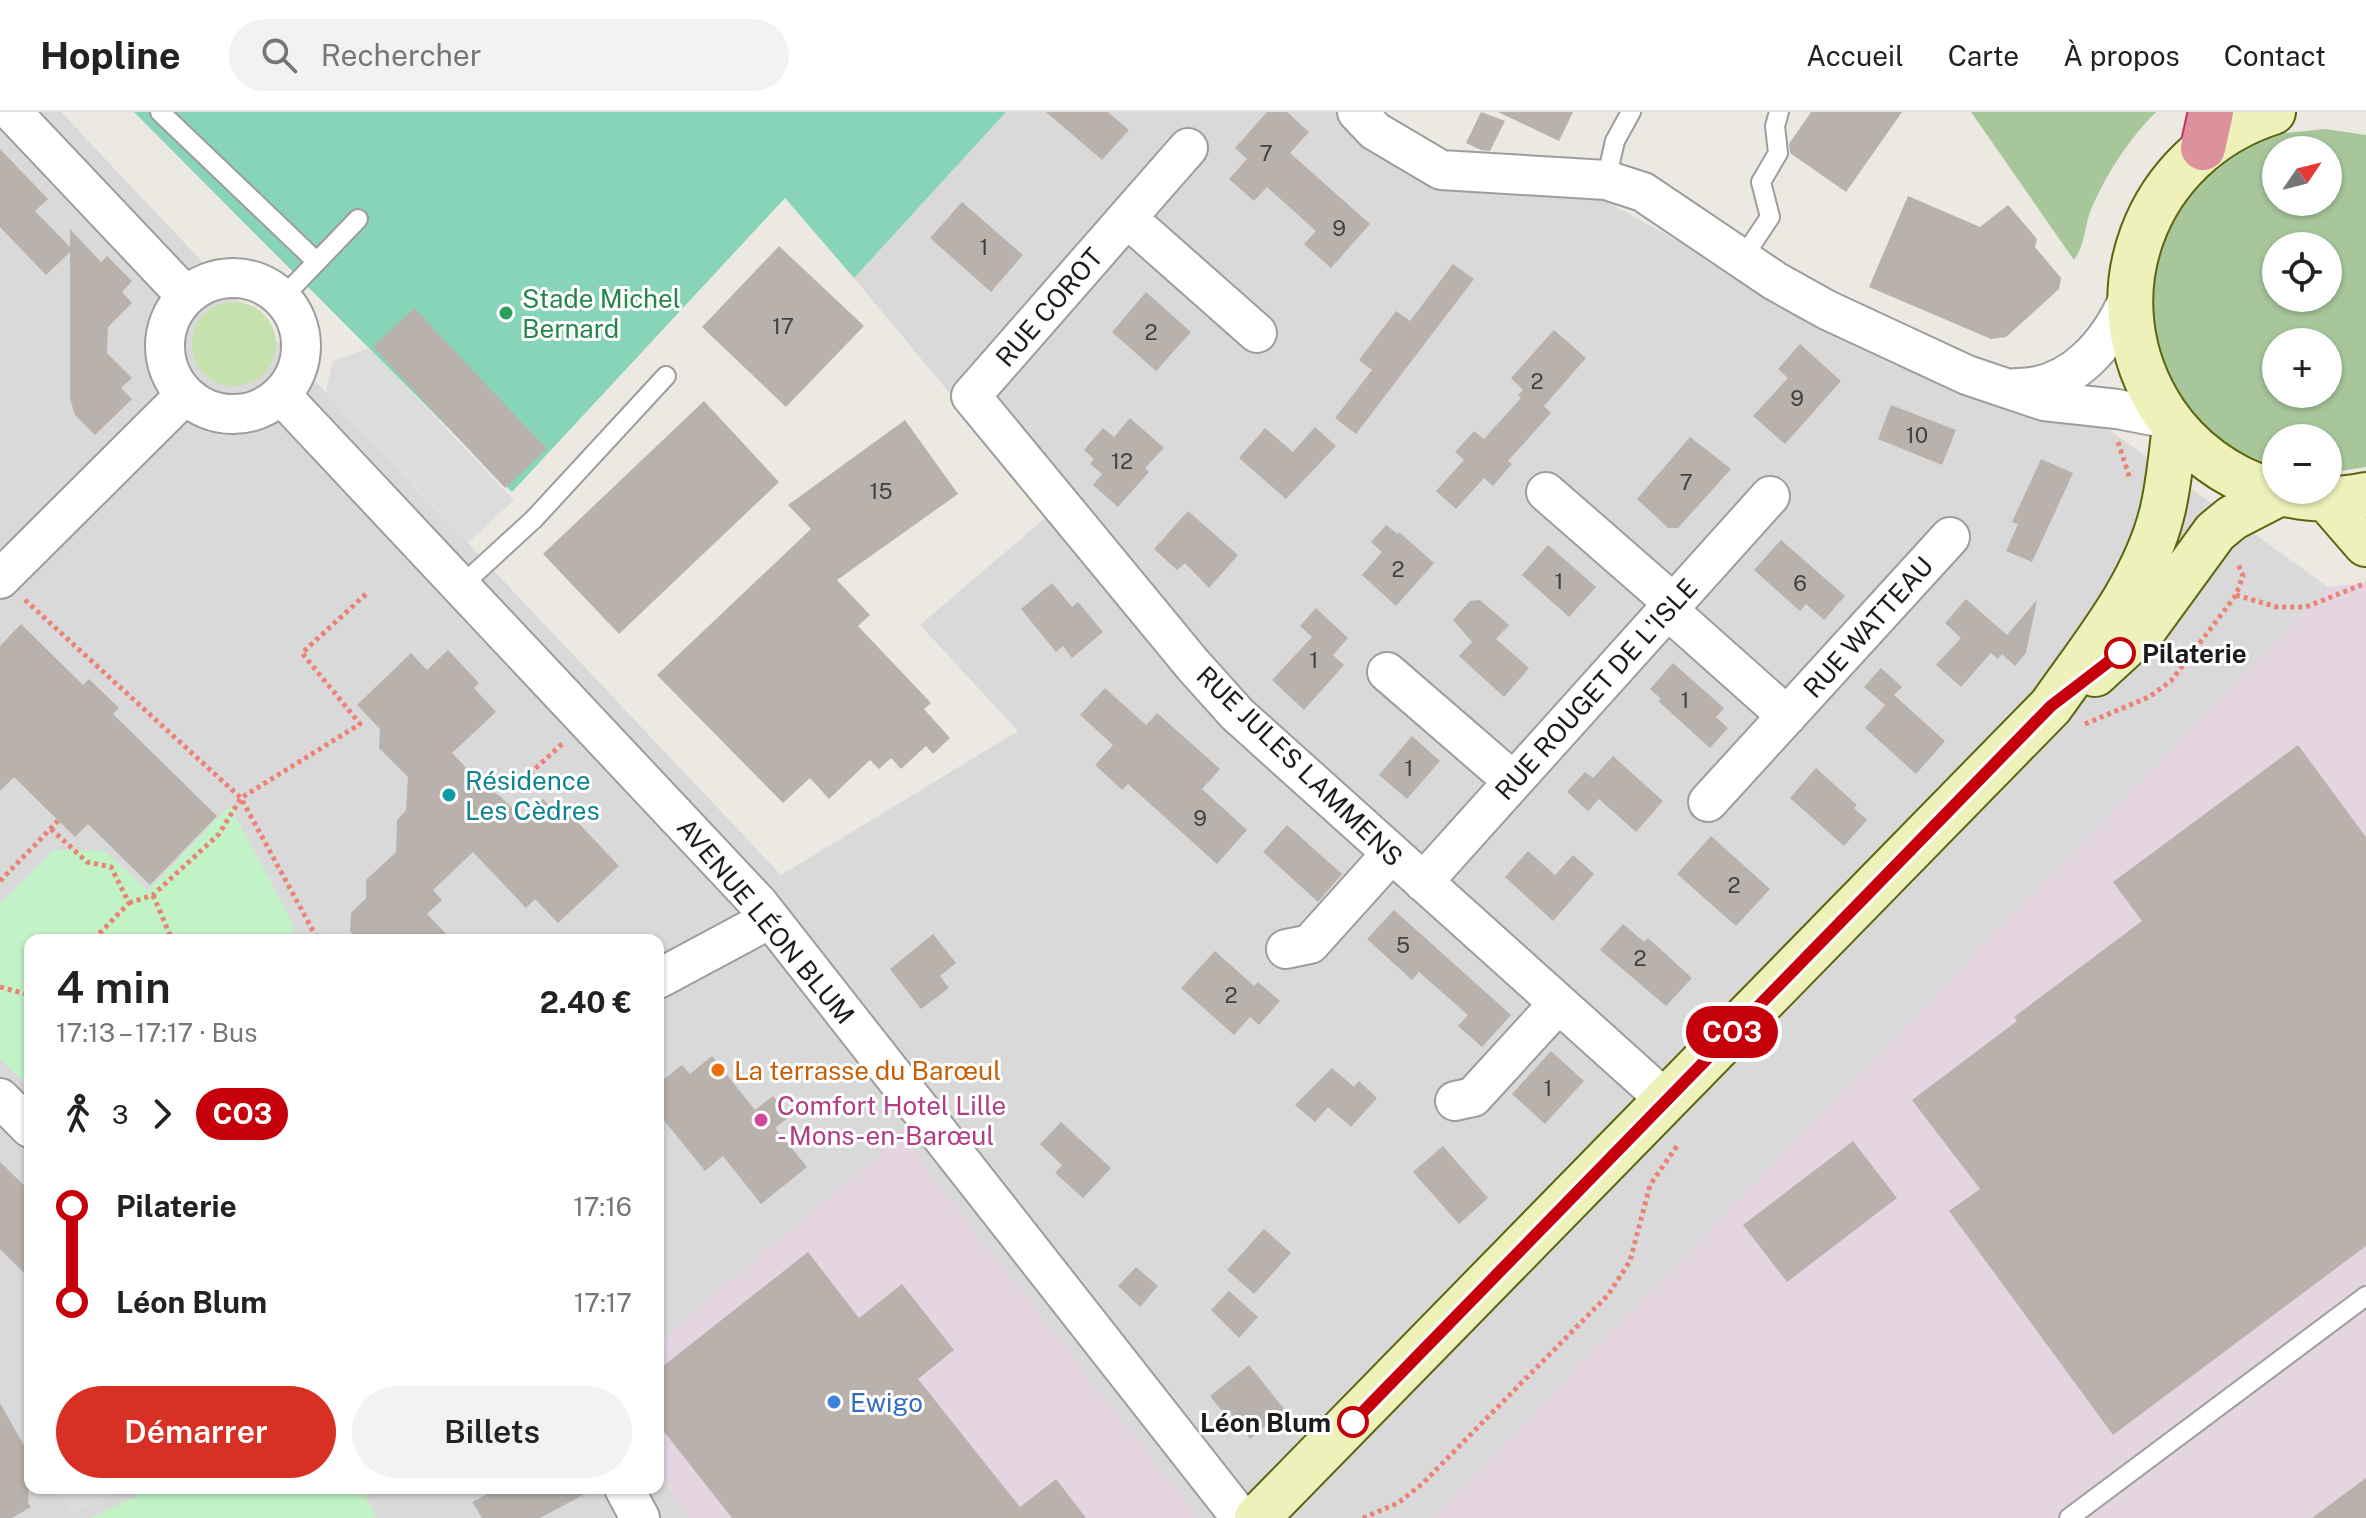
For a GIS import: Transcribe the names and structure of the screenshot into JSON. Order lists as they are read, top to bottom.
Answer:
{
  "streets": {
    "street": [
      "RUE COROT",
      "RUE WATTEAU",
      "RUE ROUGET DE L'ISLE",
      "RUE JULES LAMMENS",
      "AVENUE LÉON BLUM"
    ]
  },
  "crossings": [
    ["RUE COROT", "RUE JULES LAMMENS"],
    ["RUE WATTEAU", "RUE ROUGET DE L'ISLE"],
    ["RUE ROUGET DE L'ISLE", "RUE JULES LAMMENS"]
  ],
  "places": [
    "Stade Michel Bernard",
    "Pilaterie",
    "Résidence Les Cèdres",
    "La terrasse du Barœul",
    "Comfort Hotel Lille - Mons-en-Barœul",
    "Ewigo",
    "Léon Blum"
  ],
  "lines": ["bus line CO3"],
  "house_numbers": [
    "7",
    "9",
    "1",
    "17",
    "2",
    "2",
    "9",
    "10",
    "12",
    "7",
    "15",
    "2",
    "1",
    "6",
    "1",
    "1",
    "1",
    "9",
    "2",
    "5",
    "2",
    "2",
    "1"
  ],
  "north": "top right",
  "page": {
    "header": "Hopline",
    "search": "Rechercher",
    "nav": [
      "Accueil",
      "Carte",
      "À propos",
      "Contact"
    ],
    "on_map": "CO3",
    "map_buttons": ["+", "−"],
    "heading": ["4 min", "17:13 – 17:17 · Bus", "2.40 €"],
    "legs": ["3", "CO3"],
    "list": [
      {
        "name": "Pilaterie",
        "value": "17:16"
      },
      {
        "name": "Léon Blum",
        "value": "17:17"
      }
    ],
    "buttons": ["Démarrer", "Billets"]
  }
}
